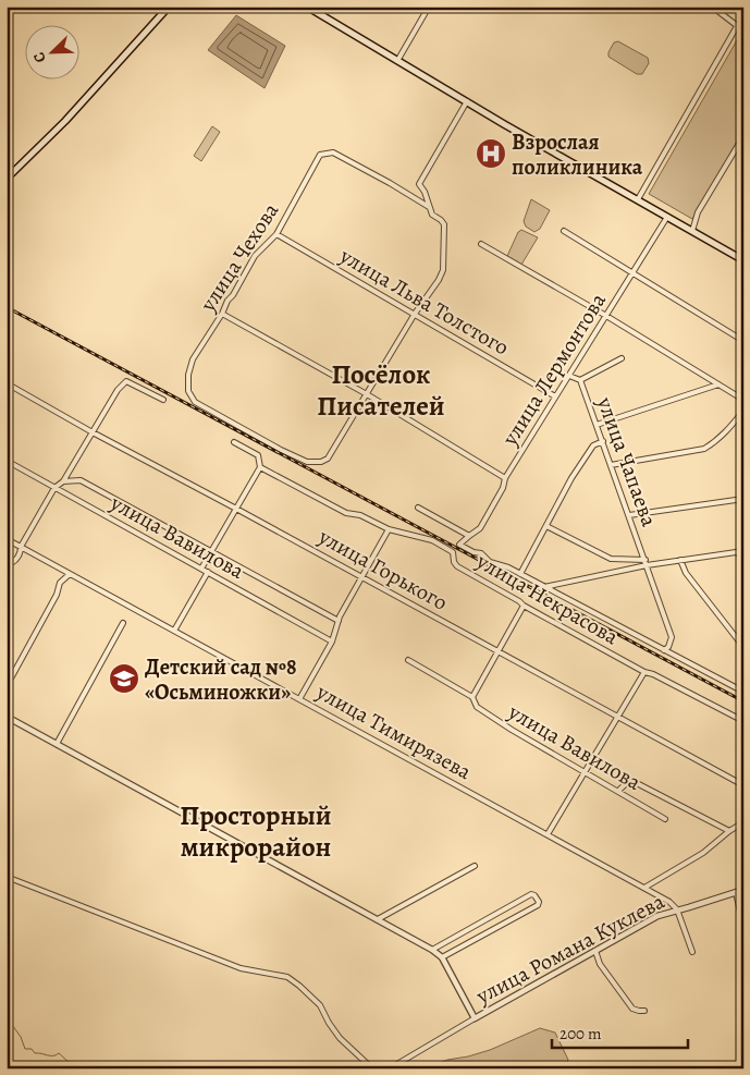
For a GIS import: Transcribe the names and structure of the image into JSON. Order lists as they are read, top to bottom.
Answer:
{
  "streets": {
    "street": [
      "улица Чехова",
      "улица Льва Толстого",
      "улица Лермонтова",
      "улица Чапаева",
      "улица Вавилова",
      "улица Горького",
      "улица Некрасова",
      "улица Тимирязева",
      "улица Романа Куклева"
    ]
  },
  "crossings": [
    ["улица Чехова", "улица Льва Толстого"],
    ["улица Льва Толстого", "улица Лермонтова"],
    ["улица Лермонтова", "улица Чапаева"],
    ["улица Тимирязева", "улица Романа Куклева"]
  ],
  "districts": ["Посёлок Писателей", "Просторный микрорайон"],
  "places": {
    "hospital": ["Взрослая поликлиника"],
    "school or university": ["Детский сад №8 «Осьминожки»"]
  },
  "scale_bar": "200 m",
  "north": "bottom left"
}
